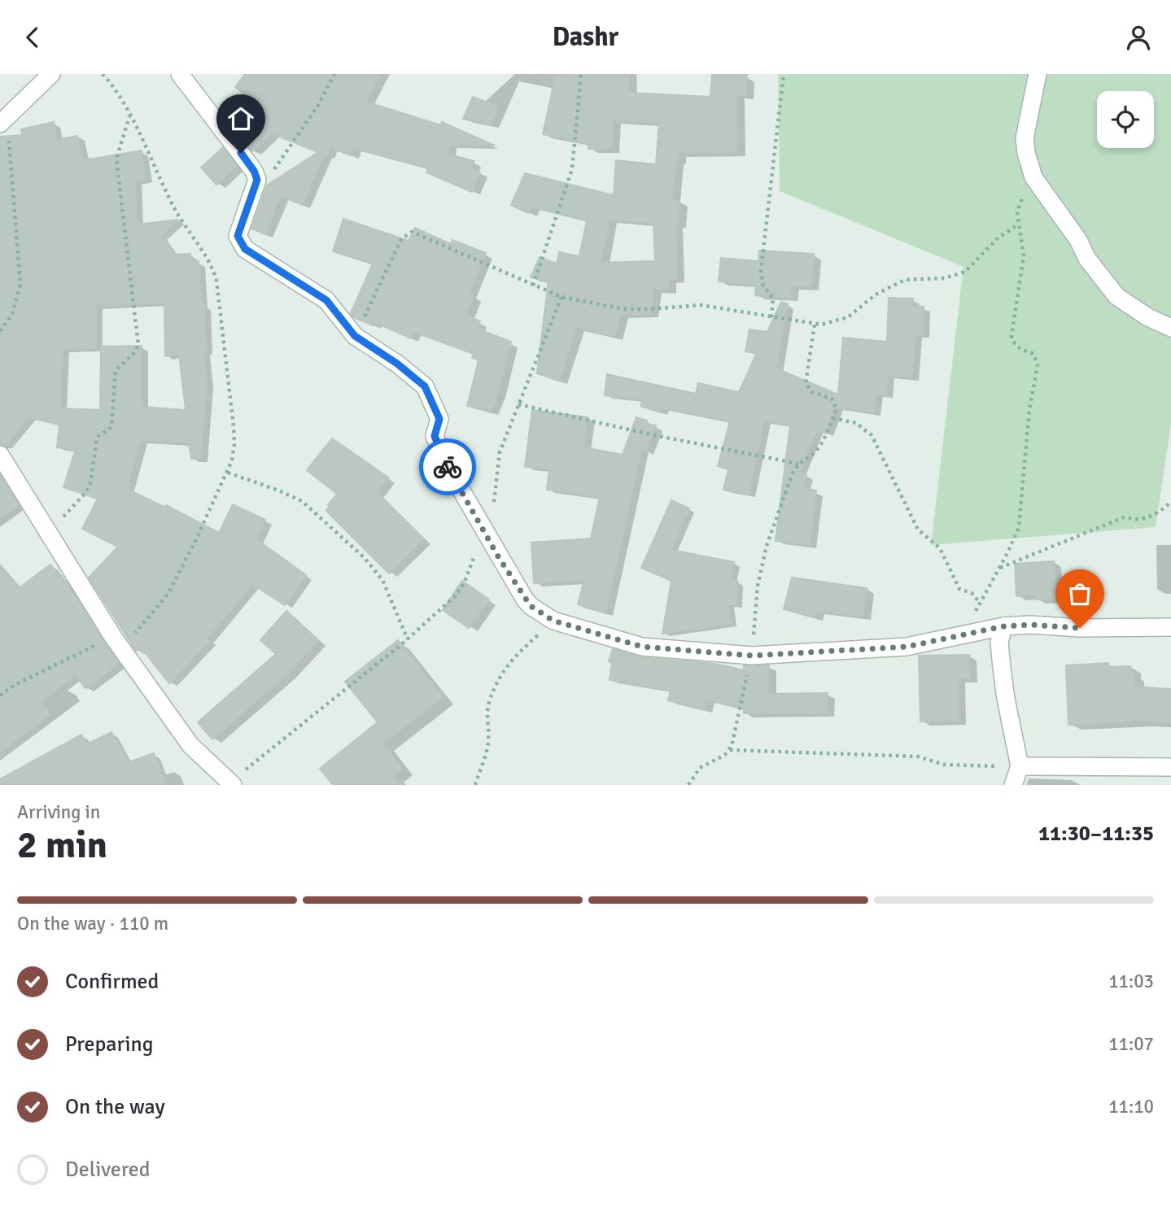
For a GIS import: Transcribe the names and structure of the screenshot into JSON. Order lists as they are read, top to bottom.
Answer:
{
  "page": {
    "header": "Dashr",
    "heading": ["2 min", "Arriving in", "11:30–11:35"],
    "bar": "On the way · 110 m",
    "list": [
      ["Confirmed", "11:03"],
      ["Preparing", "11:07"],
      ["On the way", "11:10"],
      "Delivered"
    ]
  }
}
